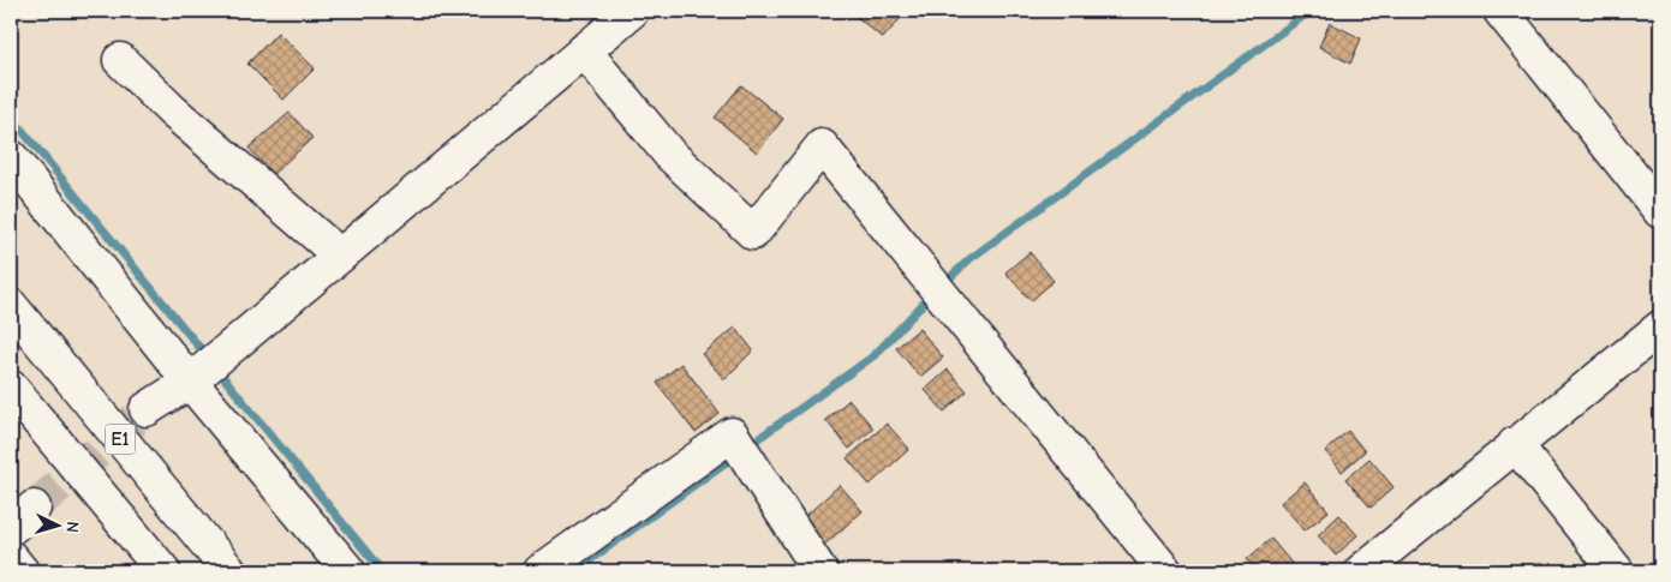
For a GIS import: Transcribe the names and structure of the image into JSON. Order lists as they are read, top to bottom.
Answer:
{
  "streets": {
    "main road": ["E1"]
  },
  "north": "right"
}
